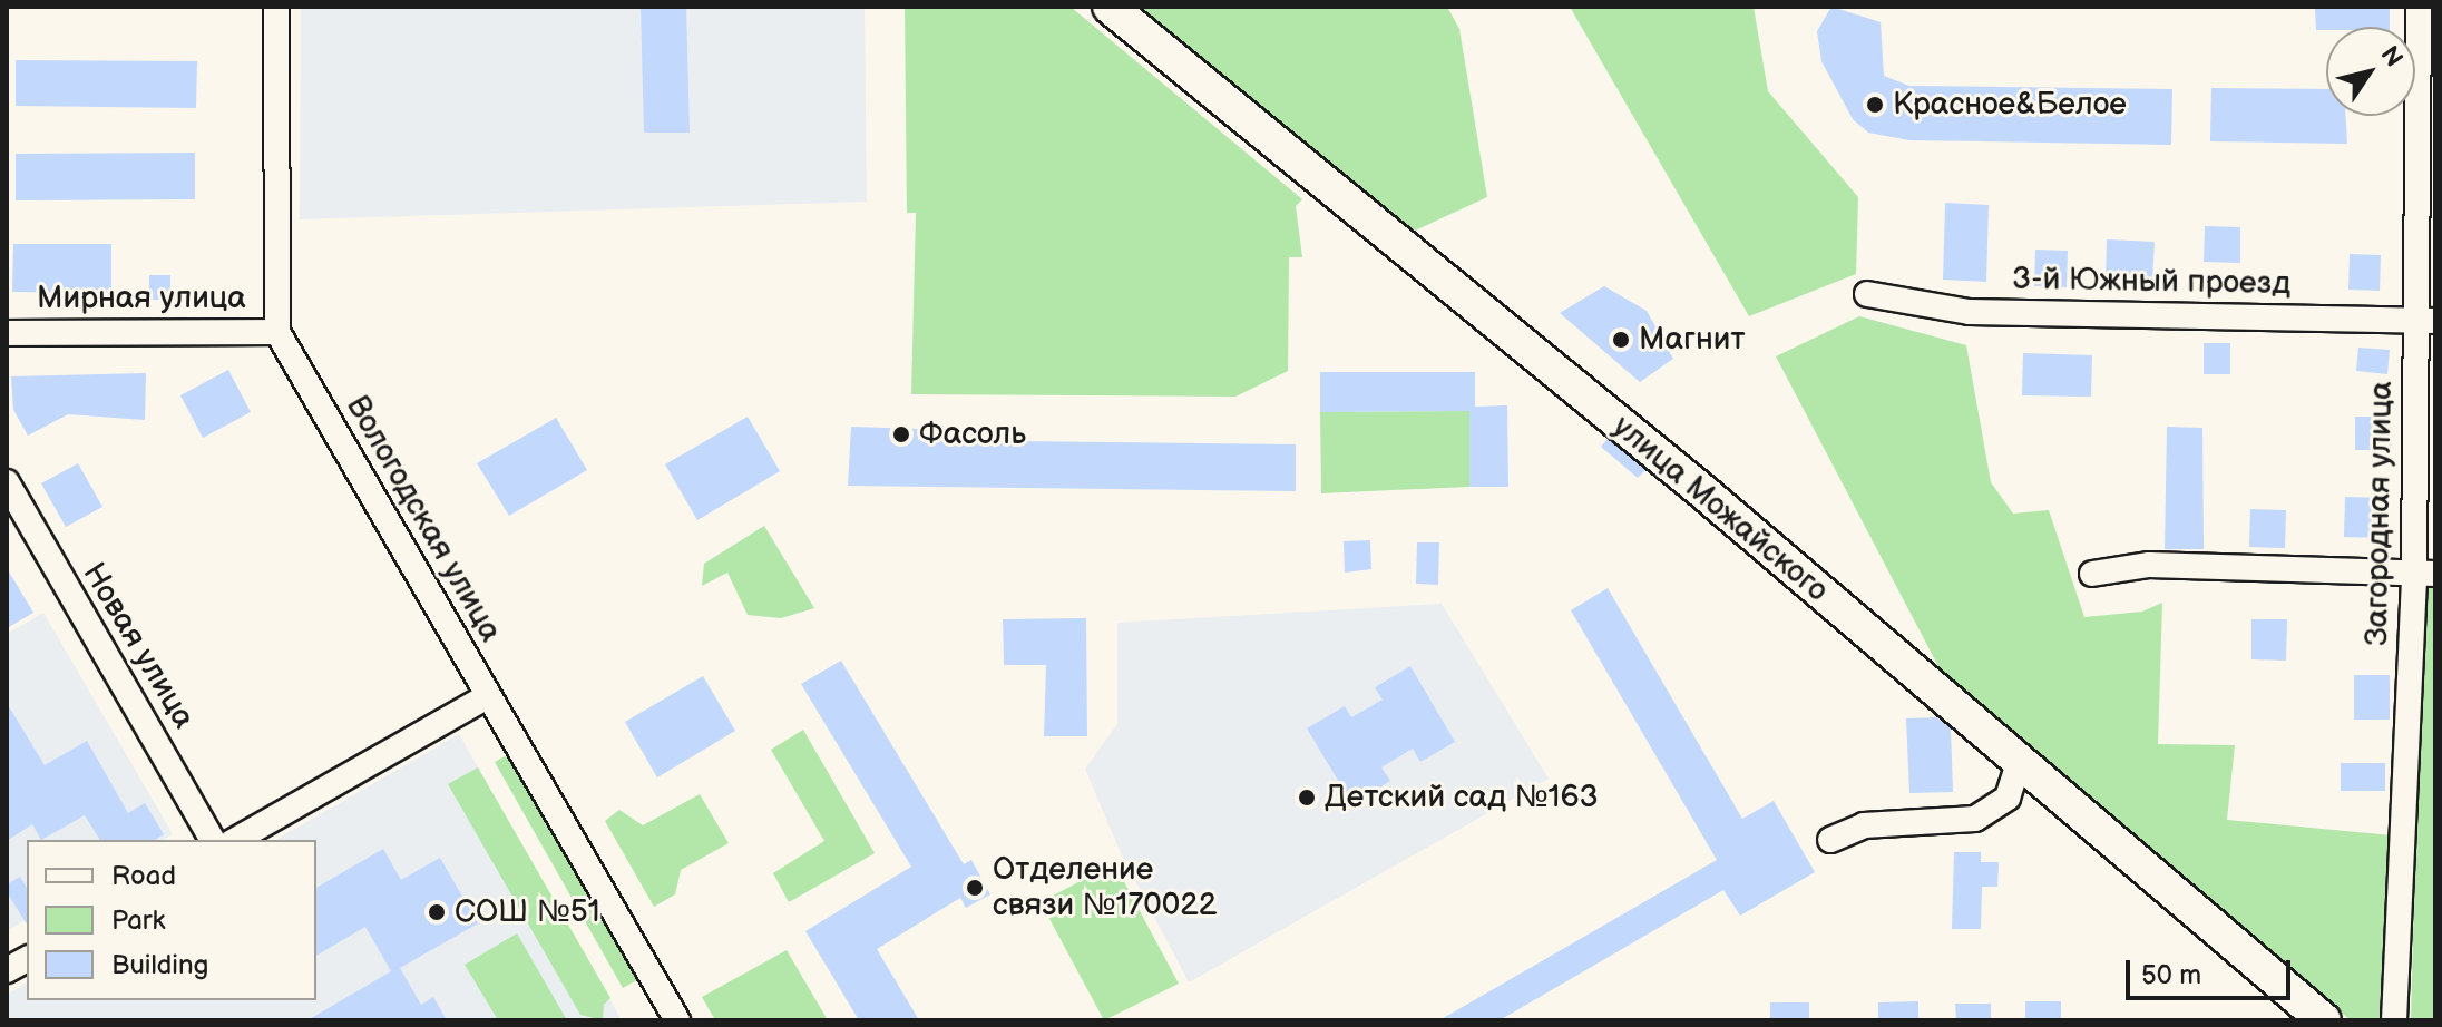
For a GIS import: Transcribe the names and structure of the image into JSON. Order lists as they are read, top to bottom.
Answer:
{
  "streets": {
    "main road": ["улица Можайского"],
    "street": [
      "3-й Южный проезд",
      "Мирная улица",
      "Загородная улица",
      "Вологодская улица",
      "Новая улица"
    ]
  },
  "crossings": [
    ["3-й Южный проезд", "Загородная улица"],
    ["Мирная улица", "Вологодская улица"]
  ],
  "places": [
    "Красное&Белое",
    "Магнит",
    "Фасоль",
    "Детский сад №163",
    "Отделение связи №170022",
    "СОШ №51"
  ],
  "legend": ["Road", "Park", "Building"],
  "scale_bar": "50 m",
  "north": "top right"
}
